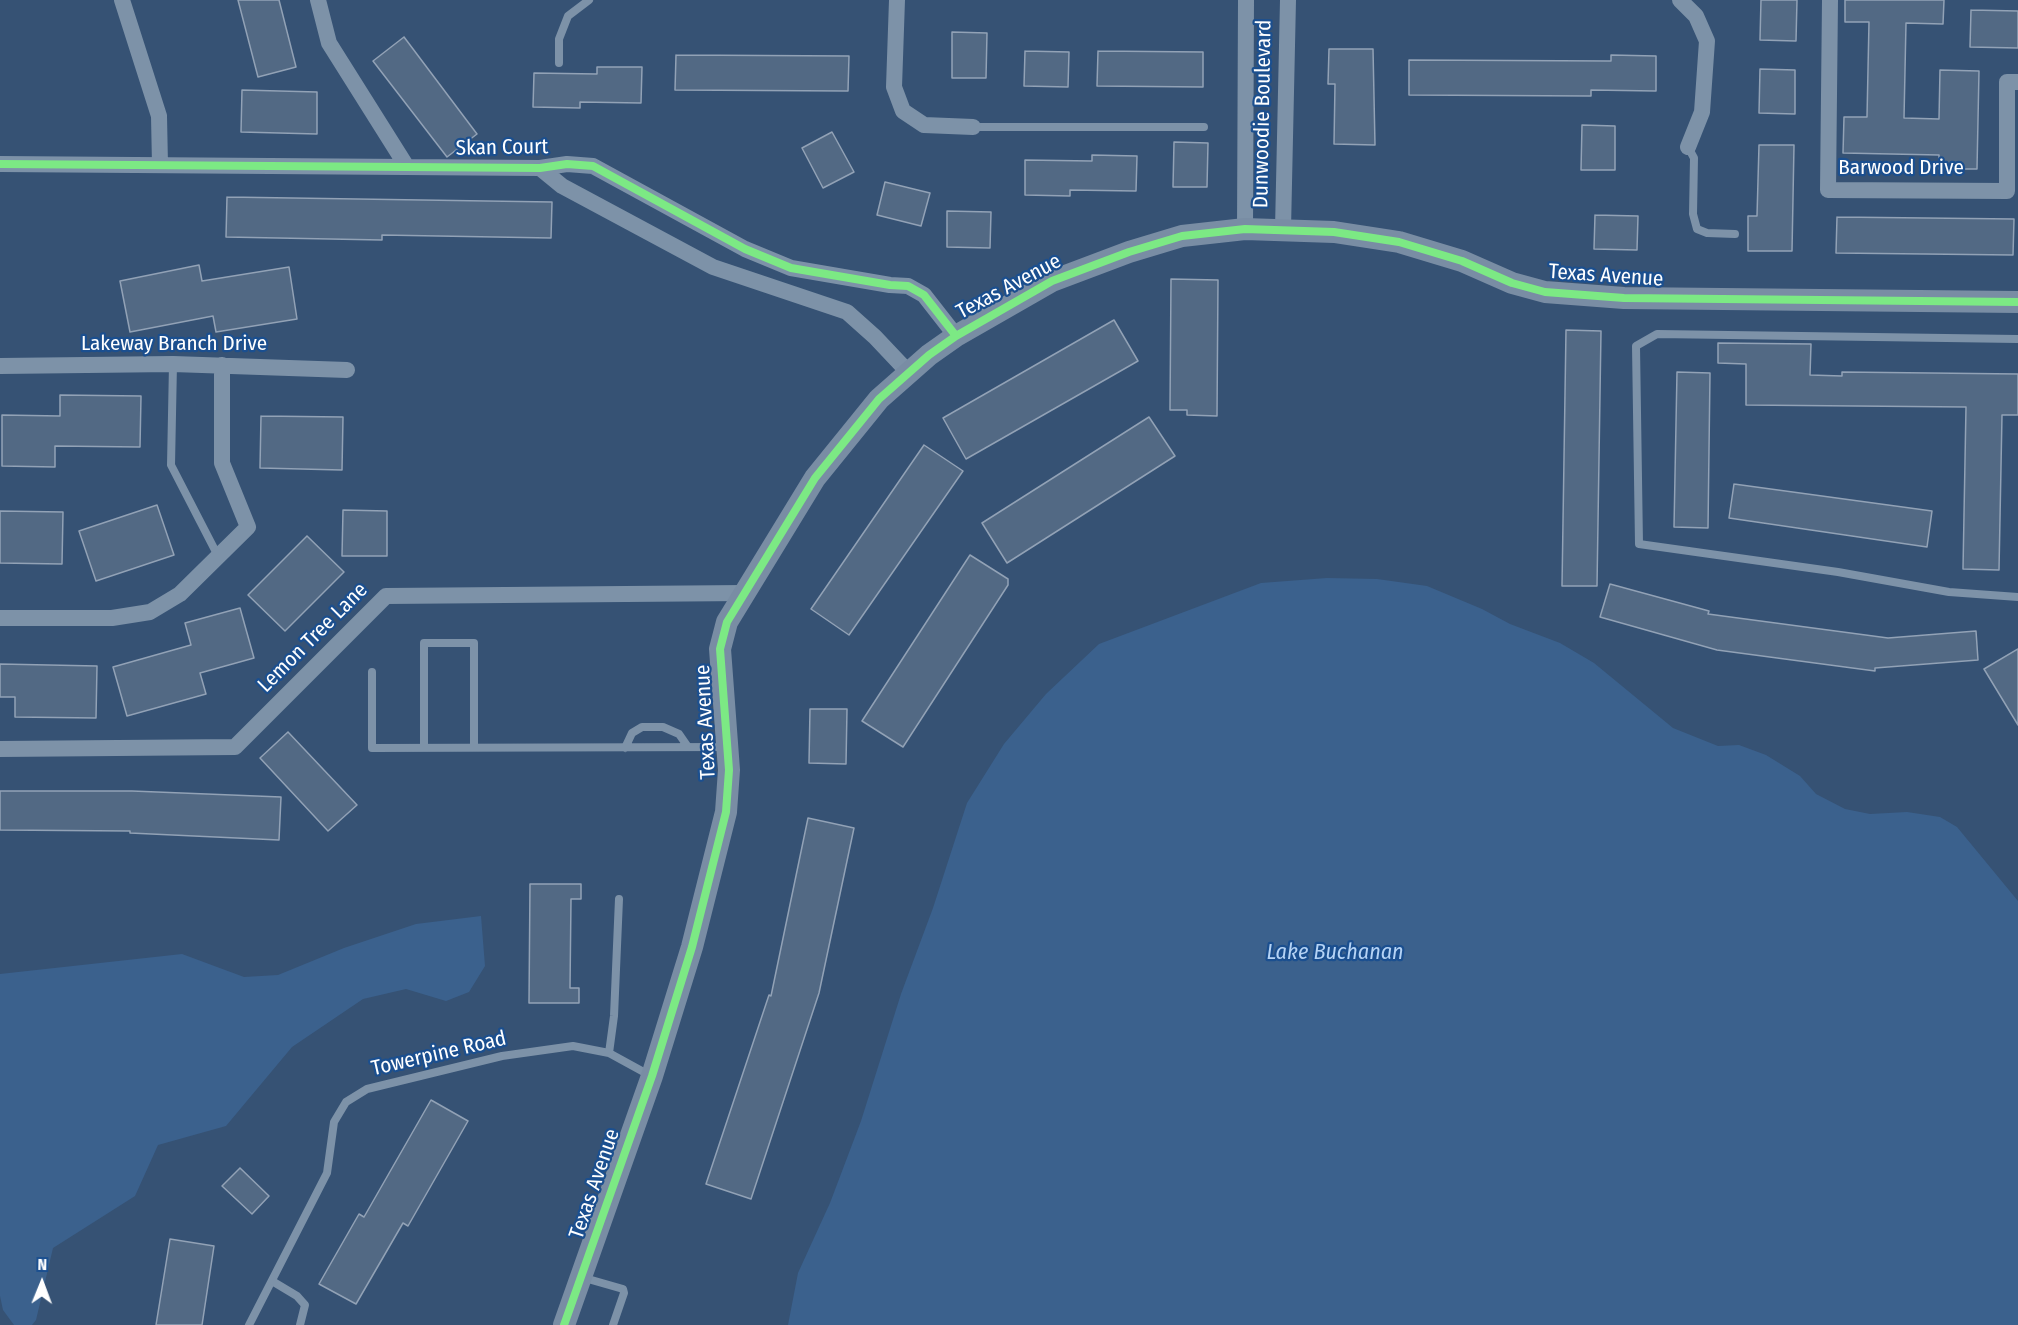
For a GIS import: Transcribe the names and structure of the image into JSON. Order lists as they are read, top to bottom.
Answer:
{
  "streets": {
    "street": [
      "Dunwoodie Boulevard",
      "Skan Court",
      "Barwood Drive",
      "Texas Avenue",
      "Lakeway Branch Drive",
      "Lemon Tree Lane"
    ],
    "lane": ["Towerpine Road"]
  },
  "crossings": [
    ["Dunwoodie Boulevard", "Texas Avenue"],
    ["Skan Court", "Texas Avenue"],
    ["Texas Avenue", "Lemon Tree Lane"],
    ["Texas Avenue", "Towerpine Road"]
  ],
  "water": ["Lake Buchanan"],
  "north": "top"
}
